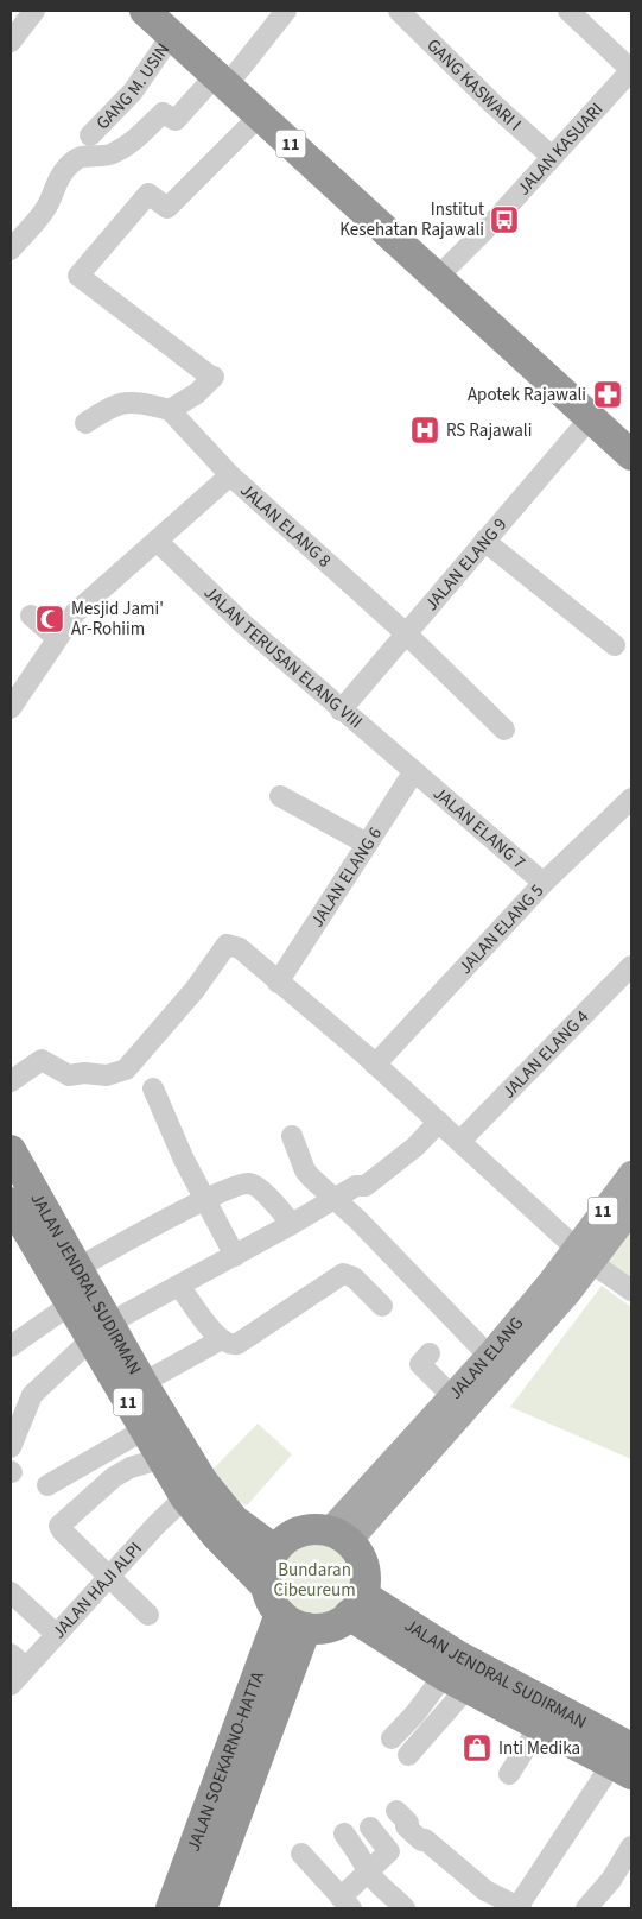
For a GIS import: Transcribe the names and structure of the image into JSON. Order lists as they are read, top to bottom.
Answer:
{
  "streets": {
    "highway": ["11", "JALAN JENDRAL SUDIRMAN", "JALAN SOEKARNO-HATTA"],
    "main road": ["JALAN ELANG"],
    "street": [
      "GANG KASWARI I",
      "GANG M. USIN",
      "JALAN KASUARI",
      "JALAN ELANG 8",
      "JALAN ELANG 9",
      "JALAN TERUSAN ELANG VIII",
      "JALAN ELANG 7",
      "JALAN ELANG 6",
      "JALAN ELANG 5",
      "JALAN ELANG 4",
      "JALAN HAJI ALPI"
    ]
  },
  "crossings": [
    ["GANG KASWARI I", "JALAN KASUARI"],
    ["GANG M. USIN", "11"],
    ["11", "JALAN KASUARI"],
    ["11", "JALAN ELANG 9"],
    ["11", "JALAN JENDRAL SUDIRMAN"],
    ["11", "JALAN ELANG"],
    ["11", "JALAN SOEKARNO-HATTA"],
    ["JALAN ELANG 8", "JALAN ELANG 9"],
    ["JALAN ELANG 9", "JALAN TERUSAN ELANG VIII"],
    ["JALAN TERUSAN ELANG VIII", "JALAN ELANG 7"],
    ["JALAN TERUSAN ELANG VIII", "JALAN ELANG 6"],
    ["JALAN ELANG 7", "JALAN ELANG 6"],
    ["JALAN ELANG 7", "JALAN ELANG 5"],
    ["JALAN JENDRAL SUDIRMAN", "JALAN ELANG"],
    ["JALAN JENDRAL SUDIRMAN", "JALAN HAJI ALPI"],
    ["JALAN JENDRAL SUDIRMAN", "JALAN SOEKARNO-HATTA"],
    ["JALAN ELANG", "JALAN SOEKARNO-HATTA"]
  ],
  "parks": ["Bundaran Cibeureum"],
  "places": {
    "bus stop": ["Institut Kesehatan Rajawali"],
    "pharmacy": ["Apotek Rajawali"],
    "hospital": ["RS Rajawali"],
    "mosque": ["Mesjid Jami' Ar-Rohiim"],
    "shop": ["Inti Medika"]
  }
}
